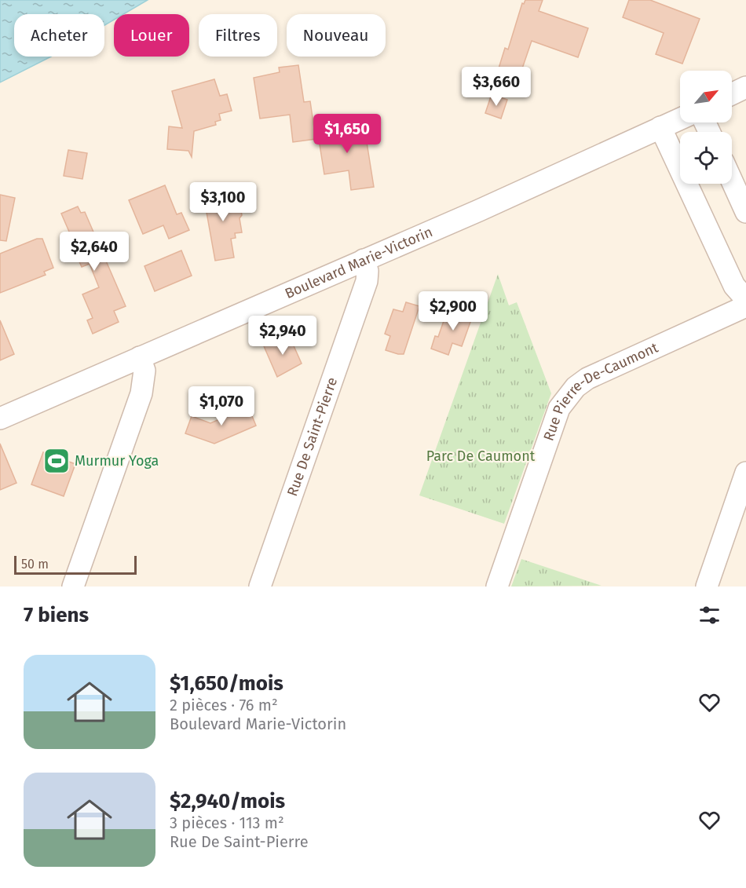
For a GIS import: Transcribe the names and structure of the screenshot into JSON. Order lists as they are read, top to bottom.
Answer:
{
  "streets": {
    "street": ["Boulevard Marie-Victorin", "Rue Pierre-De-Caumont", "Rue De Saint-Pierre"]
  },
  "crossings": [
    ["Boulevard Marie-Victorin", "Rue De Saint-Pierre"]
  ],
  "parks": ["Parc De Caumont"],
  "places": {
    "sports": ["Murmur Yoga"]
  },
  "scale_bar": "50 m",
  "north": "top right",
  "page": {
    "chip": [
      "Acheter",
      "Louer",
      "Filtres",
      "Nouveau"
    ],
    "price": [
      "$3,660",
      "$1,650",
      "$3,100",
      "$2,640",
      "$2,900",
      "$2,940",
      "$1,070"
    ],
    "scale": "50 m",
    "heading": "7 biens",
    "list": [
      {
        "name": "$1,650/mois",
        "note": "2 pièces · 76 m² · Boulevard Marie-Victorin"
      },
      {
        "name": "$2,940/mois",
        "note": "3 pièces · 113 m² · Rue De Saint-Pierre"
      }
    ]
  }
}
